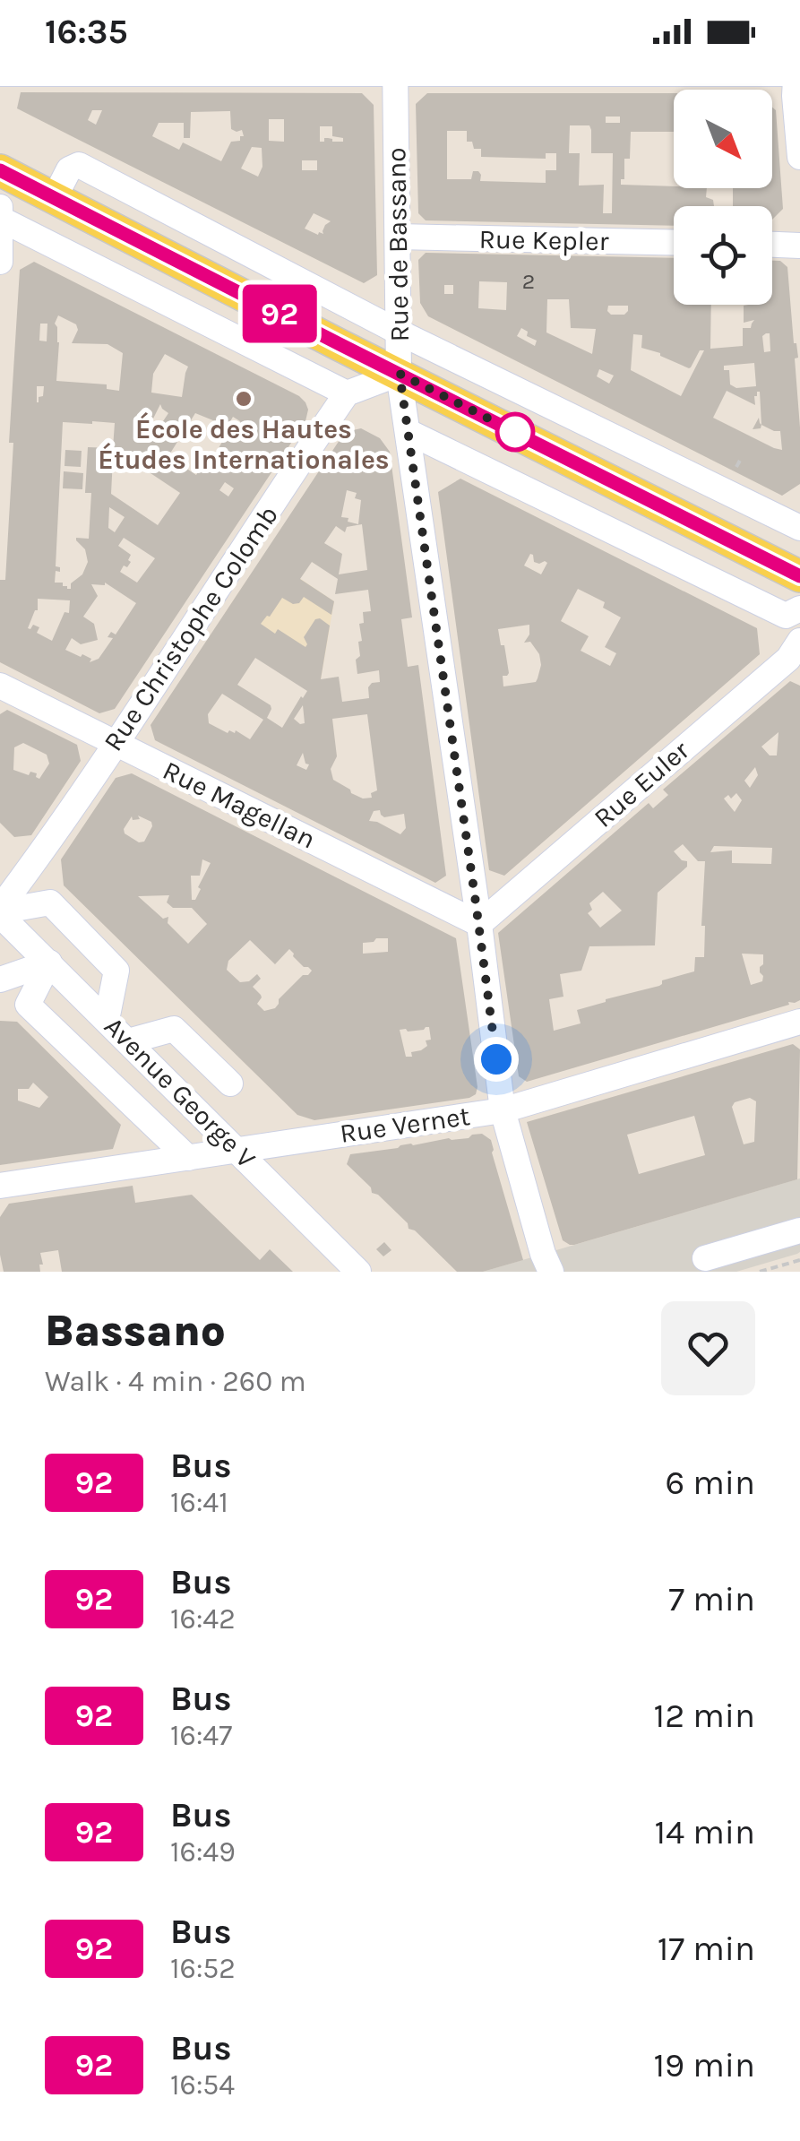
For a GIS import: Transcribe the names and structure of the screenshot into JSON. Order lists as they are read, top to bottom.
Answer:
{
  "streets": {
    "street": [
      "Rue Kepler",
      "Rue de Bassano",
      "Rue Christophe Colomb",
      "Rue Euler",
      "Rue Magellan",
      "Avenue George V",
      "Rue Vernet"
    ]
  },
  "crossings": [
    ["Rue Kepler", "Rue de Bassano"],
    ["Rue de Bassano", "Rue Euler"],
    ["Rue de Bassano", "Rue Magellan"],
    ["Rue de Bassano", "Rue Vernet"],
    ["Rue Christophe Colomb", "Rue Magellan"],
    ["Rue Christophe Colomb", "Avenue George V"],
    ["Rue Euler", "Rue Magellan"],
    ["Avenue George V", "Rue Vernet"]
  ],
  "places": ["École des Hautes Études Internationales"],
  "lines": ["bus line 92"],
  "house_numbers": ["2"],
  "north": "bottom right",
  "page": {
    "status": "16:35",
    "on_map": "92",
    "heading": ["Bassano", "Walk · 4 min · 260 m"],
    "list": [
      {
        "mark": "92",
        "name": "Bus",
        "note": "16:41",
        "value": "6 min"
      },
      {
        "mark": "92",
        "name": "Bus",
        "note": "16:42",
        "value": "7 min"
      },
      {
        "mark": "92",
        "name": "Bus",
        "note": "16:47",
        "value": "12 min"
      },
      {
        "mark": "92",
        "name": "Bus",
        "note": "16:49",
        "value": "14 min"
      },
      {
        "mark": "92",
        "name": "Bus",
        "note": "16:52",
        "value": "17 min"
      },
      {
        "mark": "92",
        "name": "Bus",
        "note": "16:54",
        "value": "19 min"
      }
    ]
  }
}
